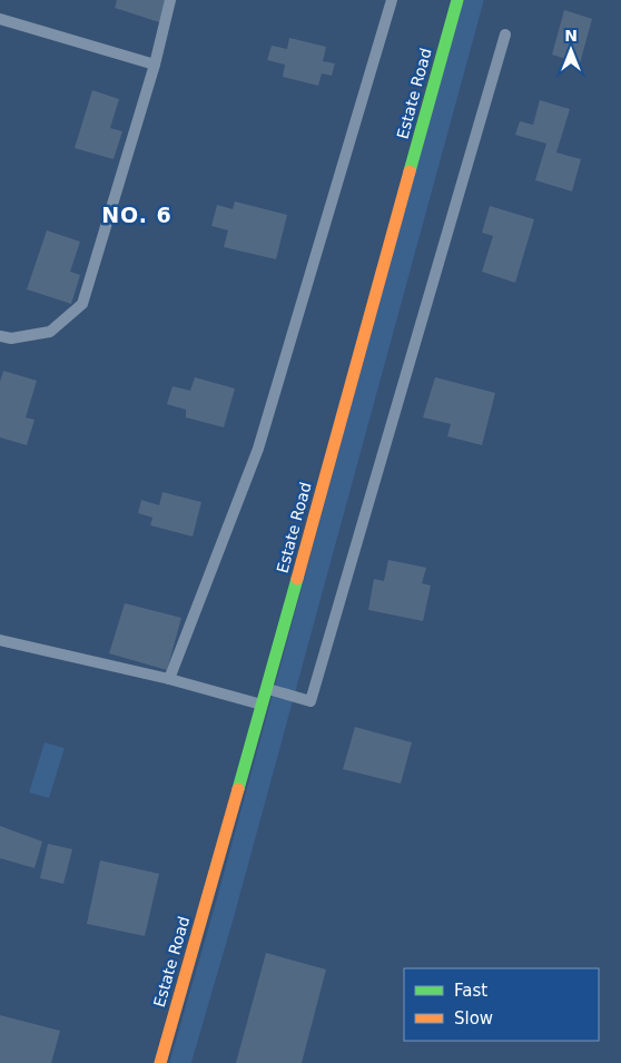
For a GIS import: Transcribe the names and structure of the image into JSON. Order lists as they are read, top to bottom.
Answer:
{
  "streets": {
    "street": ["Estate Road"]
  },
  "districts": ["NO. 6"],
  "legend": ["Fast", "Slow"],
  "north": "top"
}
